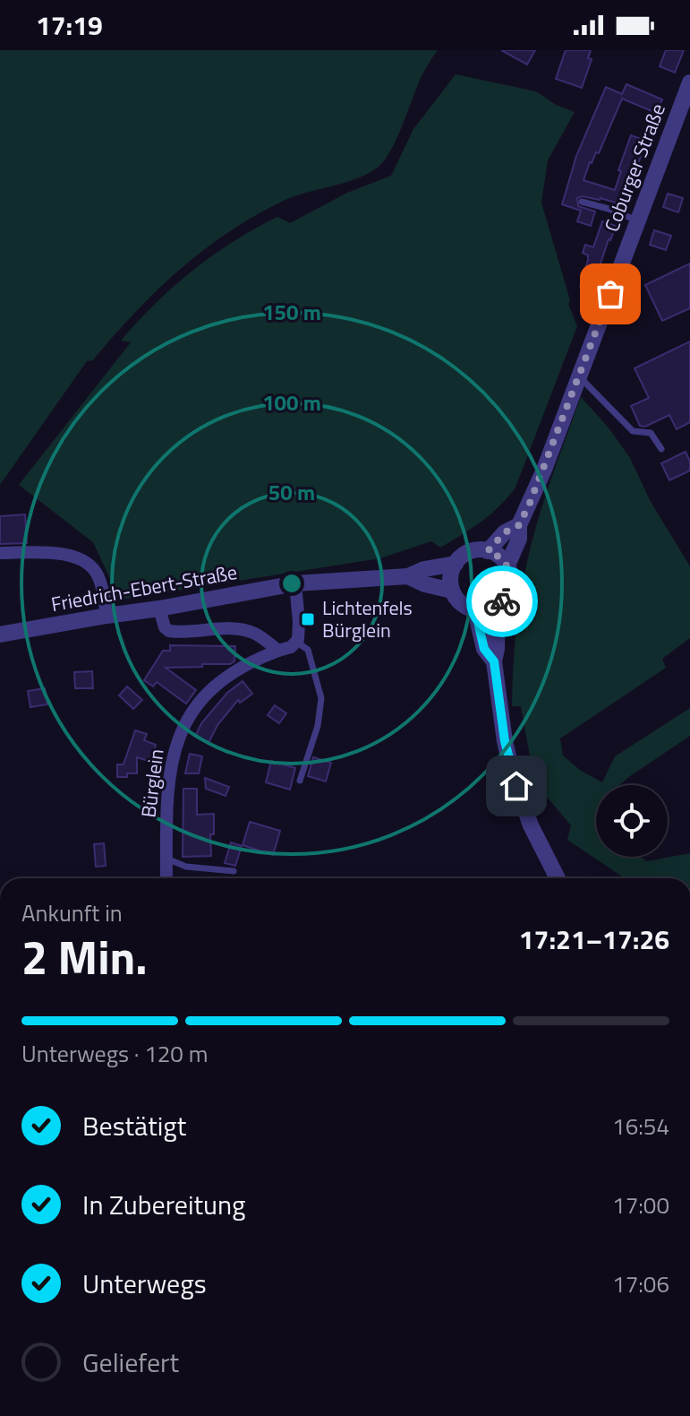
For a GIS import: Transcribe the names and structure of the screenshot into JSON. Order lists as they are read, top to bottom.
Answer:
{
  "streets": {
    "street": ["Coburger Straße", "Friedrich-Ebert-Straße", "Bürglein"]
  },
  "places": {
    "transit": ["Lichtenfels Bürglein"]
  },
  "page": {
    "status": "17:19",
    "heading": ["2 Min.", "Ankunft in", "17:21–17:26"],
    "bar": "Unterwegs · 120 m",
    "list": [
      ["Bestätigt", "16:54"],
      ["In Zubereitung", "17:00"],
      ["Unterwegs", "17:06"],
      "Geliefert"
    ]
  },
  "rings": ["150 m", "100 m", "50 m"]
}
